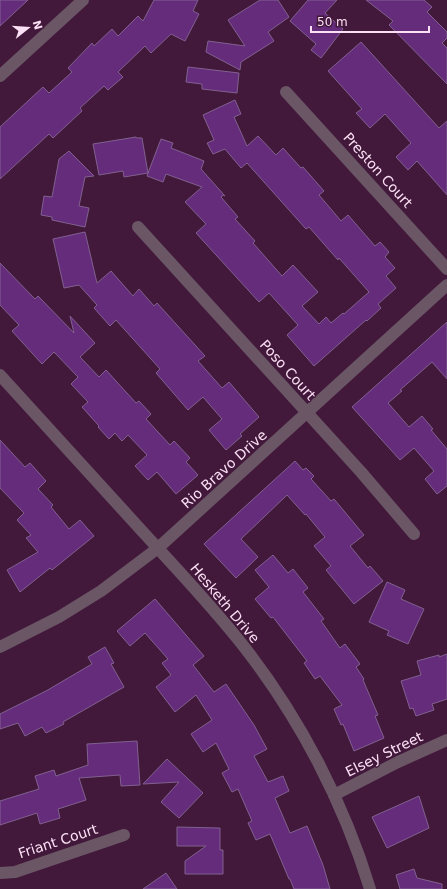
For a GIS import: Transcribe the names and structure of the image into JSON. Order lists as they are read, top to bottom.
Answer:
{
  "streets": {
    "street": [
      "Preston Court",
      "Poso Court",
      "Rio Bravo Drive",
      "Hesketh Drive",
      "Elsey Street",
      "Friant Court"
    ]
  },
  "crossings": [
    ["Poso Court", "Rio Bravo Drive"],
    ["Rio Bravo Drive", "Hesketh Drive"],
    ["Hesketh Drive", "Elsey Street"]
  ],
  "scale_bar": "50 m",
  "north": "right"
}
